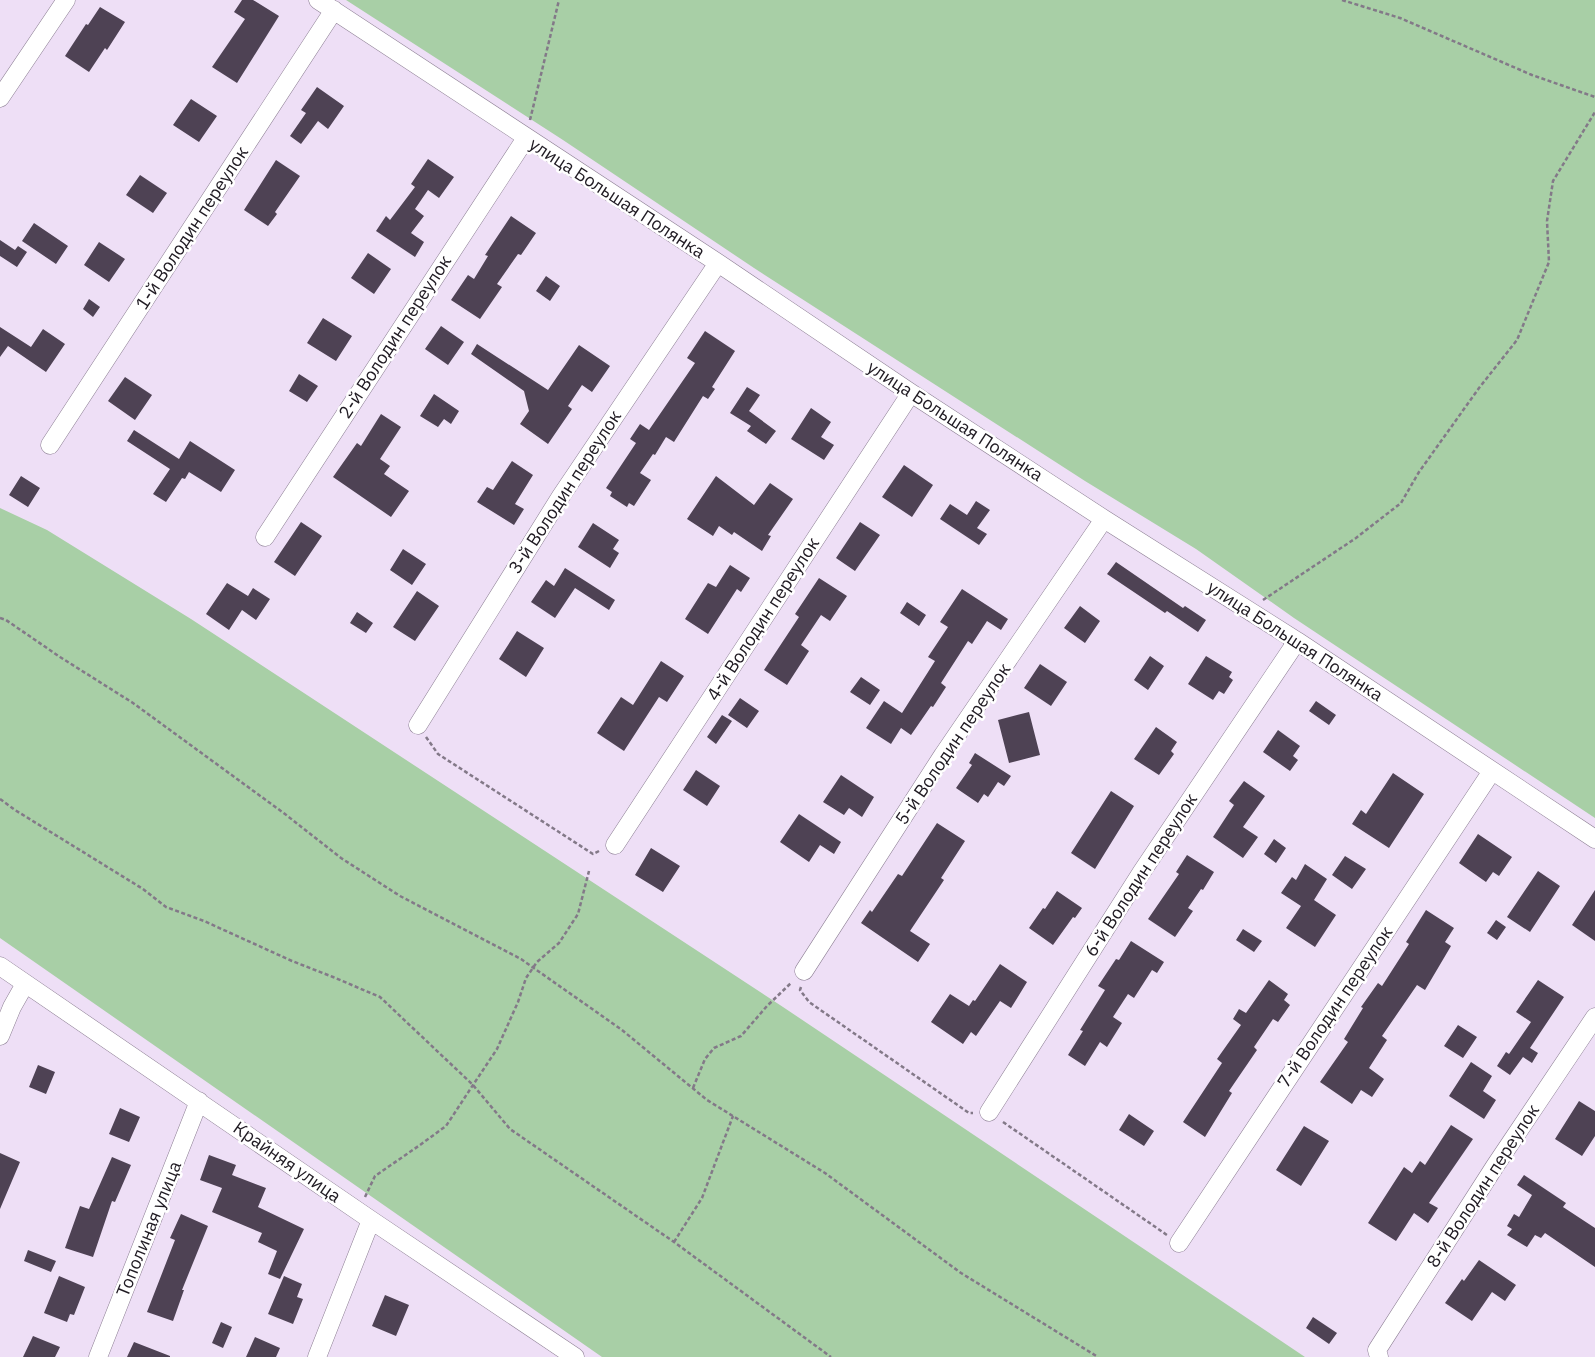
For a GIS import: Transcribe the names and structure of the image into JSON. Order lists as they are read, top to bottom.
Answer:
{
  "streets": {
    "street": [
      "улица Большая Полянка",
      "1-й Володин переулок",
      "2-й Володин переулок",
      "3-й Володин переулок",
      "4-й Володин переулок",
      "5-й Володин переулок",
      "6-й Володин переулок",
      "7-й Володин переулок",
      "Крайняя улица",
      "8-й Володин переулок",
      "Тополиная улица"
    ]
  },
  "crossings": [
    ["улица Большая Полянка", "1-й Володин переулок"],
    ["улица Большая Полянка", "2-й Володин переулок"],
    ["улица Большая Полянка", "3-й Володин переулок"],
    ["улица Большая Полянка", "4-й Володин переулок"],
    ["улица Большая Полянка", "5-й Володин переулок"],
    ["улица Большая Полянка", "6-й Володин переулок"],
    ["улица Большая Полянка", "7-й Володин переулок"],
    ["Крайняя улица", "Тополиная улица"]
  ]
}
